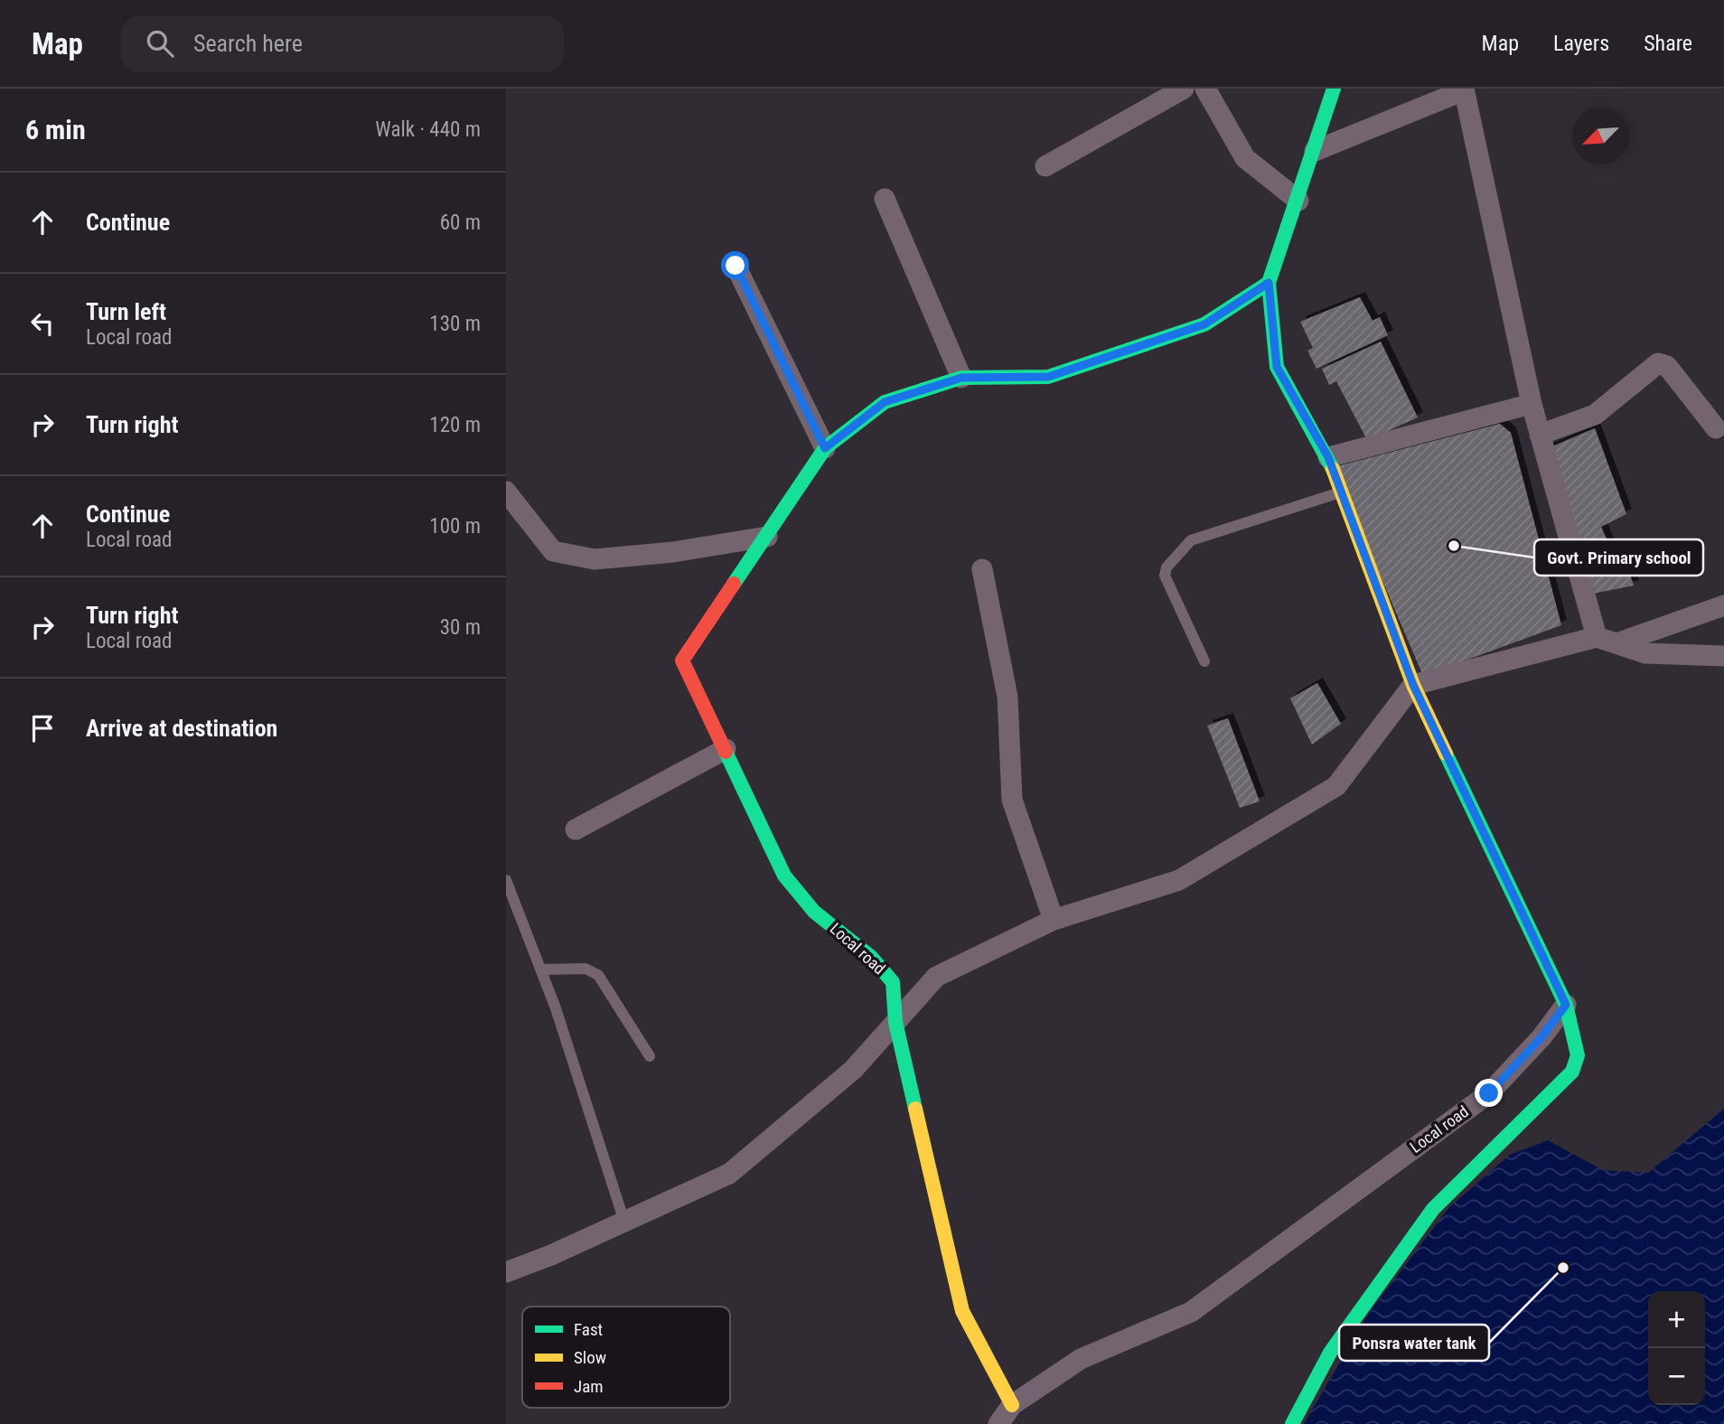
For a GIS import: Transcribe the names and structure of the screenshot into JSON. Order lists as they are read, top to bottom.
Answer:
{
  "streets": {
    "street": ["Local road"]
  },
  "places": ["Govt. Primary school", "Ponsra water tank"],
  "legend": ["Fast", "Slow", "Jam"],
  "north": "bottom left",
  "page": {
    "header": "Map",
    "search": "Search here",
    "nav": ["Map", "Layers", "Share"],
    "heading": ["6 min", "Walk · 440 m"],
    "list": [
      ["Continue", "60 m"],
      ["Turn left", "Local road", "130 m"],
      ["Turn right", "120 m"],
      ["Continue", "Local road", "100 m"],
      ["Turn right", "Local road", "30 m"],
      "Arrive at destination"
    ],
    "map_buttons": ["+", "−"]
  }
}
